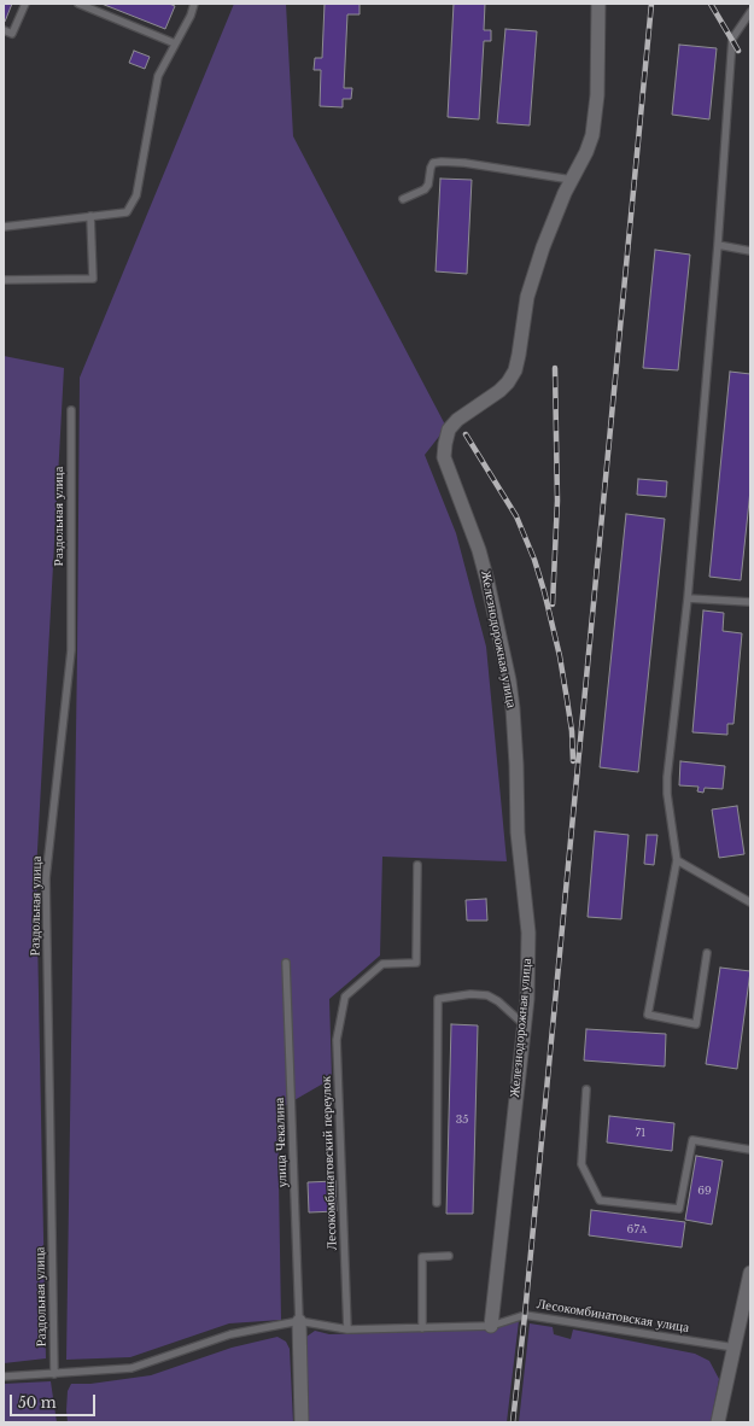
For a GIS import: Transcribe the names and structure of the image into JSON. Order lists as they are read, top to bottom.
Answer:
{
  "streets": {
    "street": ["Железнодорожная улица"],
    "lane": [
      "Раздольная улица",
      "улица Чекалина",
      "Лесокомбинатовский переулок",
      "Лесокомбинатовская улица"
    ]
  },
  "crossings": [
    ["Раздольная улица", "Лесокомбинатовская улица"],
    ["Железнодорожная улица", "Лесокомбинатовская улица"],
    ["улица Чекалина", "Лесокомбинатовская улица"],
    ["Лесокомбинатовский переулок", "Лесокомбинатовская улица"]
  ],
  "house_numbers": [
    "35",
    "71",
    "69",
    "67А"
  ],
  "scale_bar": "50 m"
}
